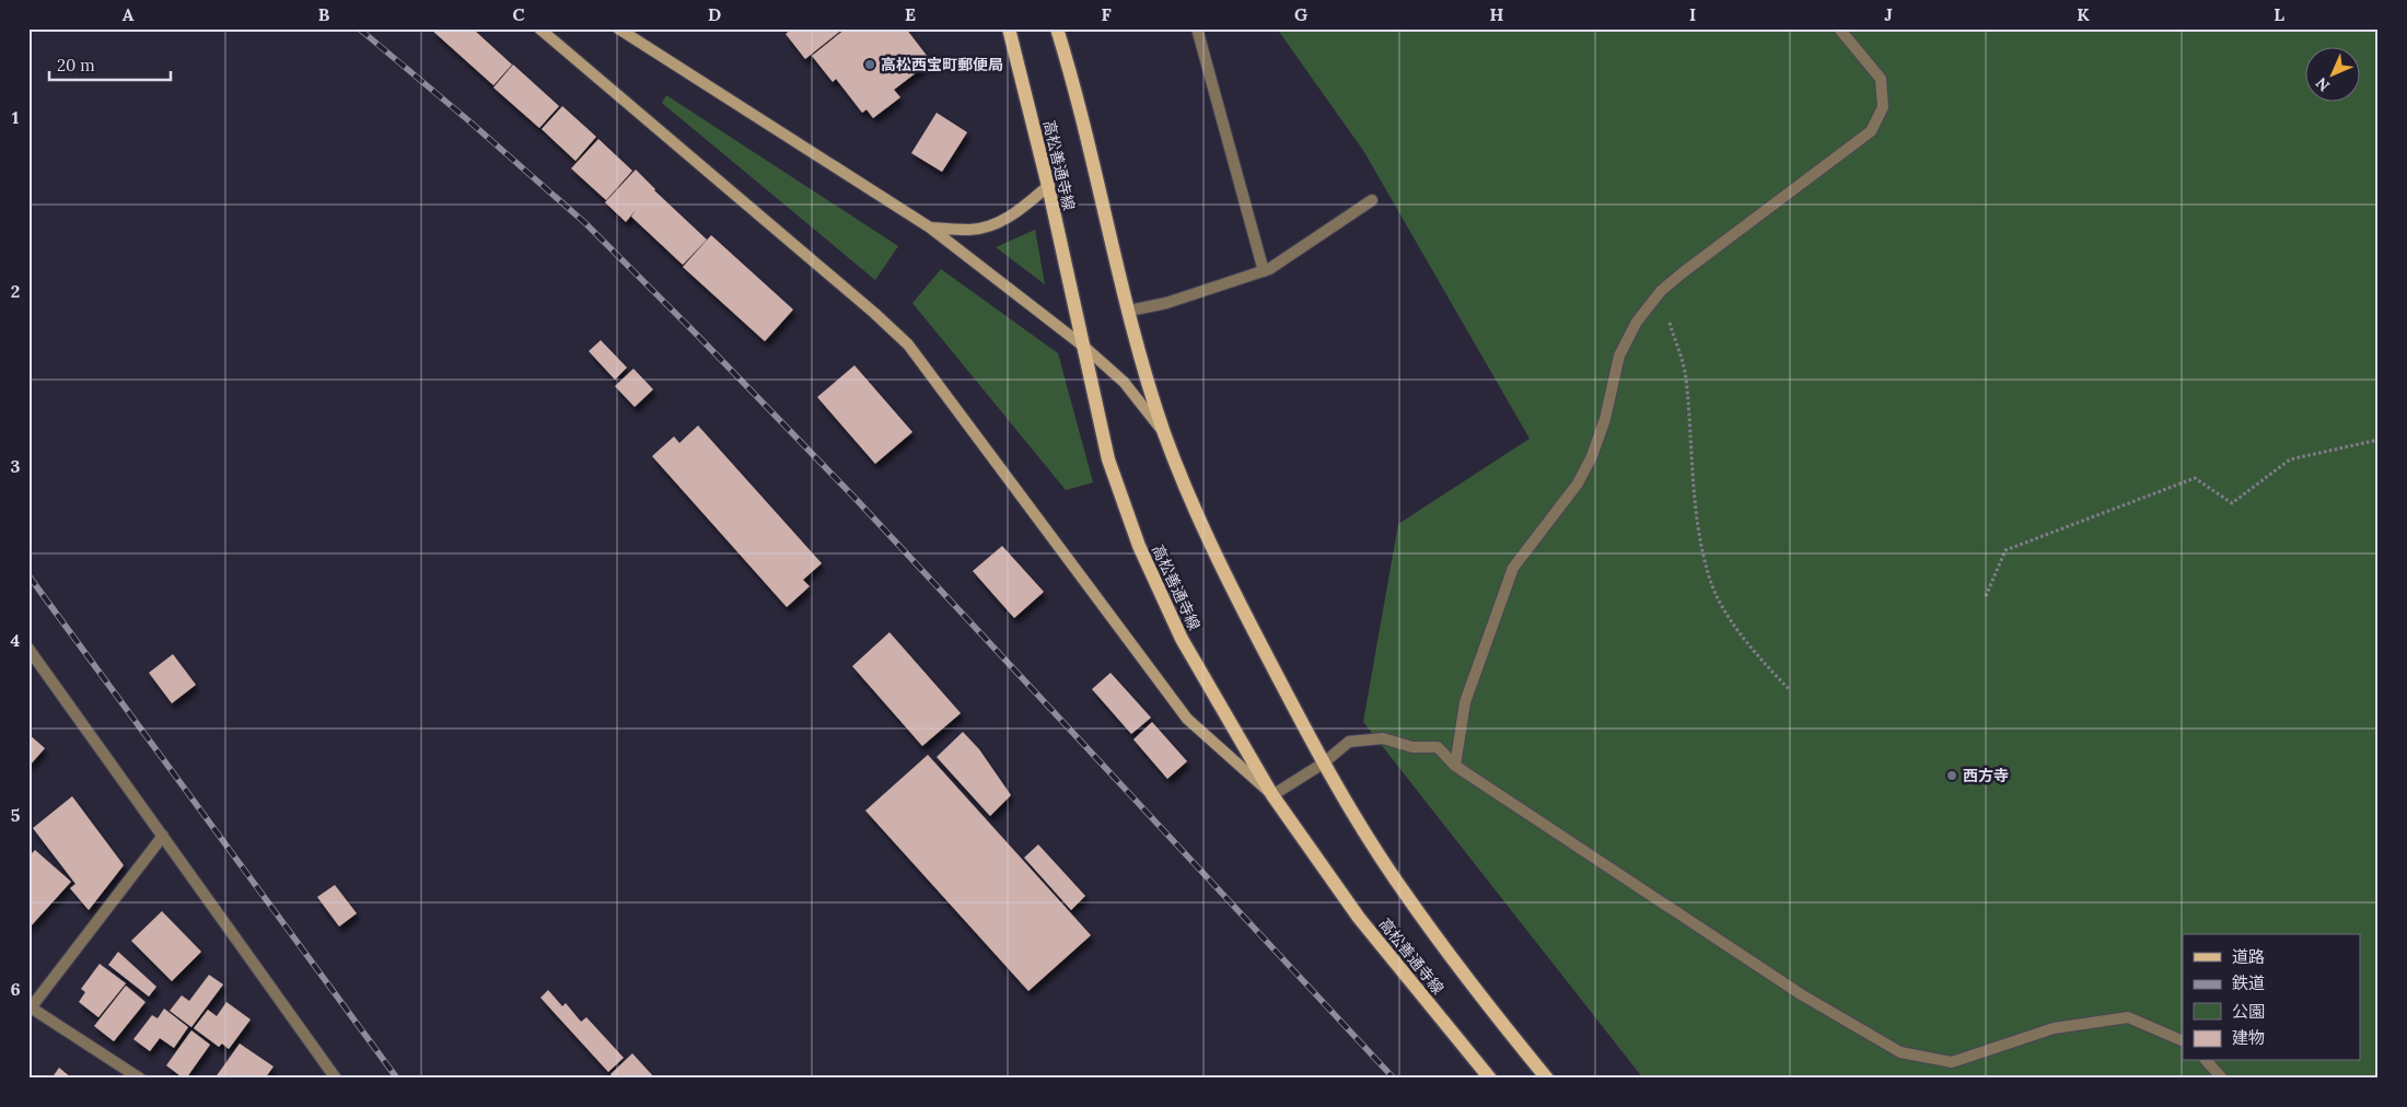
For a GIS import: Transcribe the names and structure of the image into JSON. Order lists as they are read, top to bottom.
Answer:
{
  "streets": {
    "main road": ["高松善通寺線"]
  },
  "places": ["高松西宝町郵便局", "西方寺"],
  "legend": [
    "道路",
    "鉄道",
    "公園",
    "建物"
  ],
  "scale_bar": "20 m",
  "north": "bottom left",
  "grid": {
    "columns": [
      "A",
      "B",
      "C",
      "D",
      "E",
      "F",
      "G",
      "H",
      "I",
      "J",
      "K",
      "L"
    ],
    "rows": [
      "1",
      "2",
      "3",
      "4",
      "5",
      "6"
    ]
  }
}
